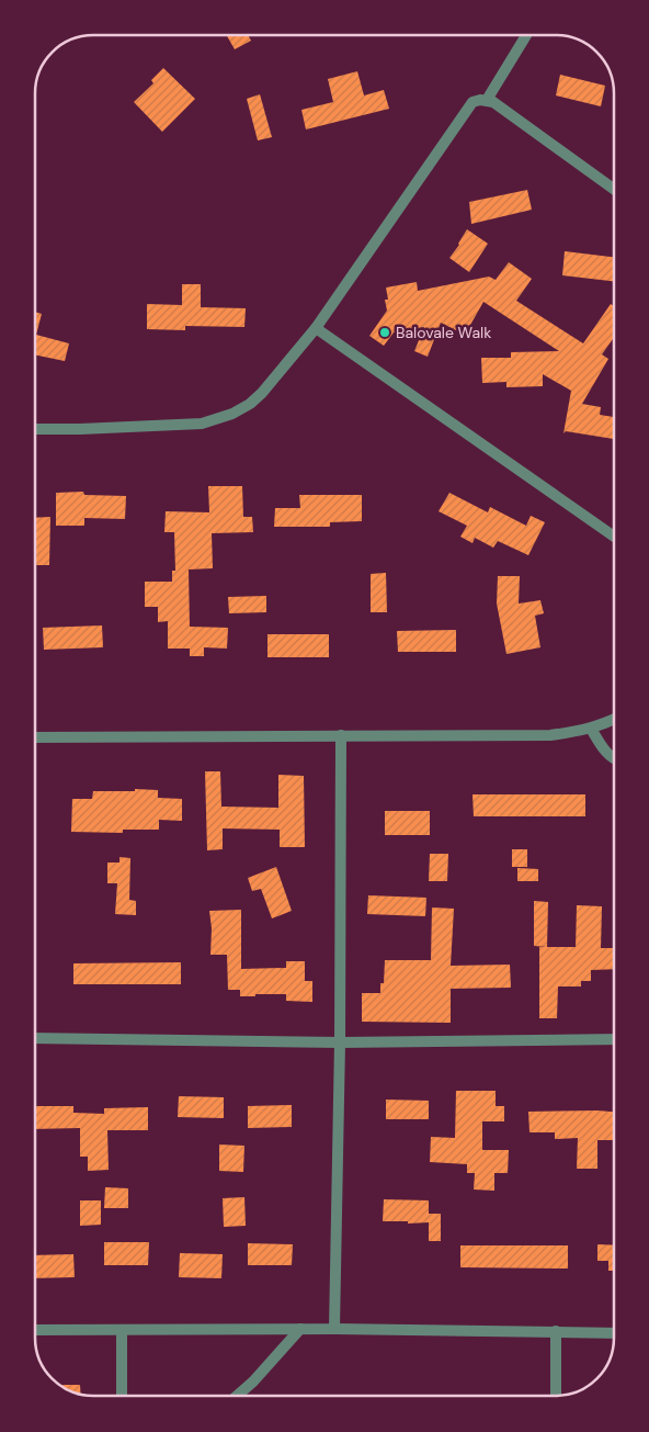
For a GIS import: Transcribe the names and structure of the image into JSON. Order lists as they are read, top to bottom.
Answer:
{
  "places": ["Balovale Walk"]
}
